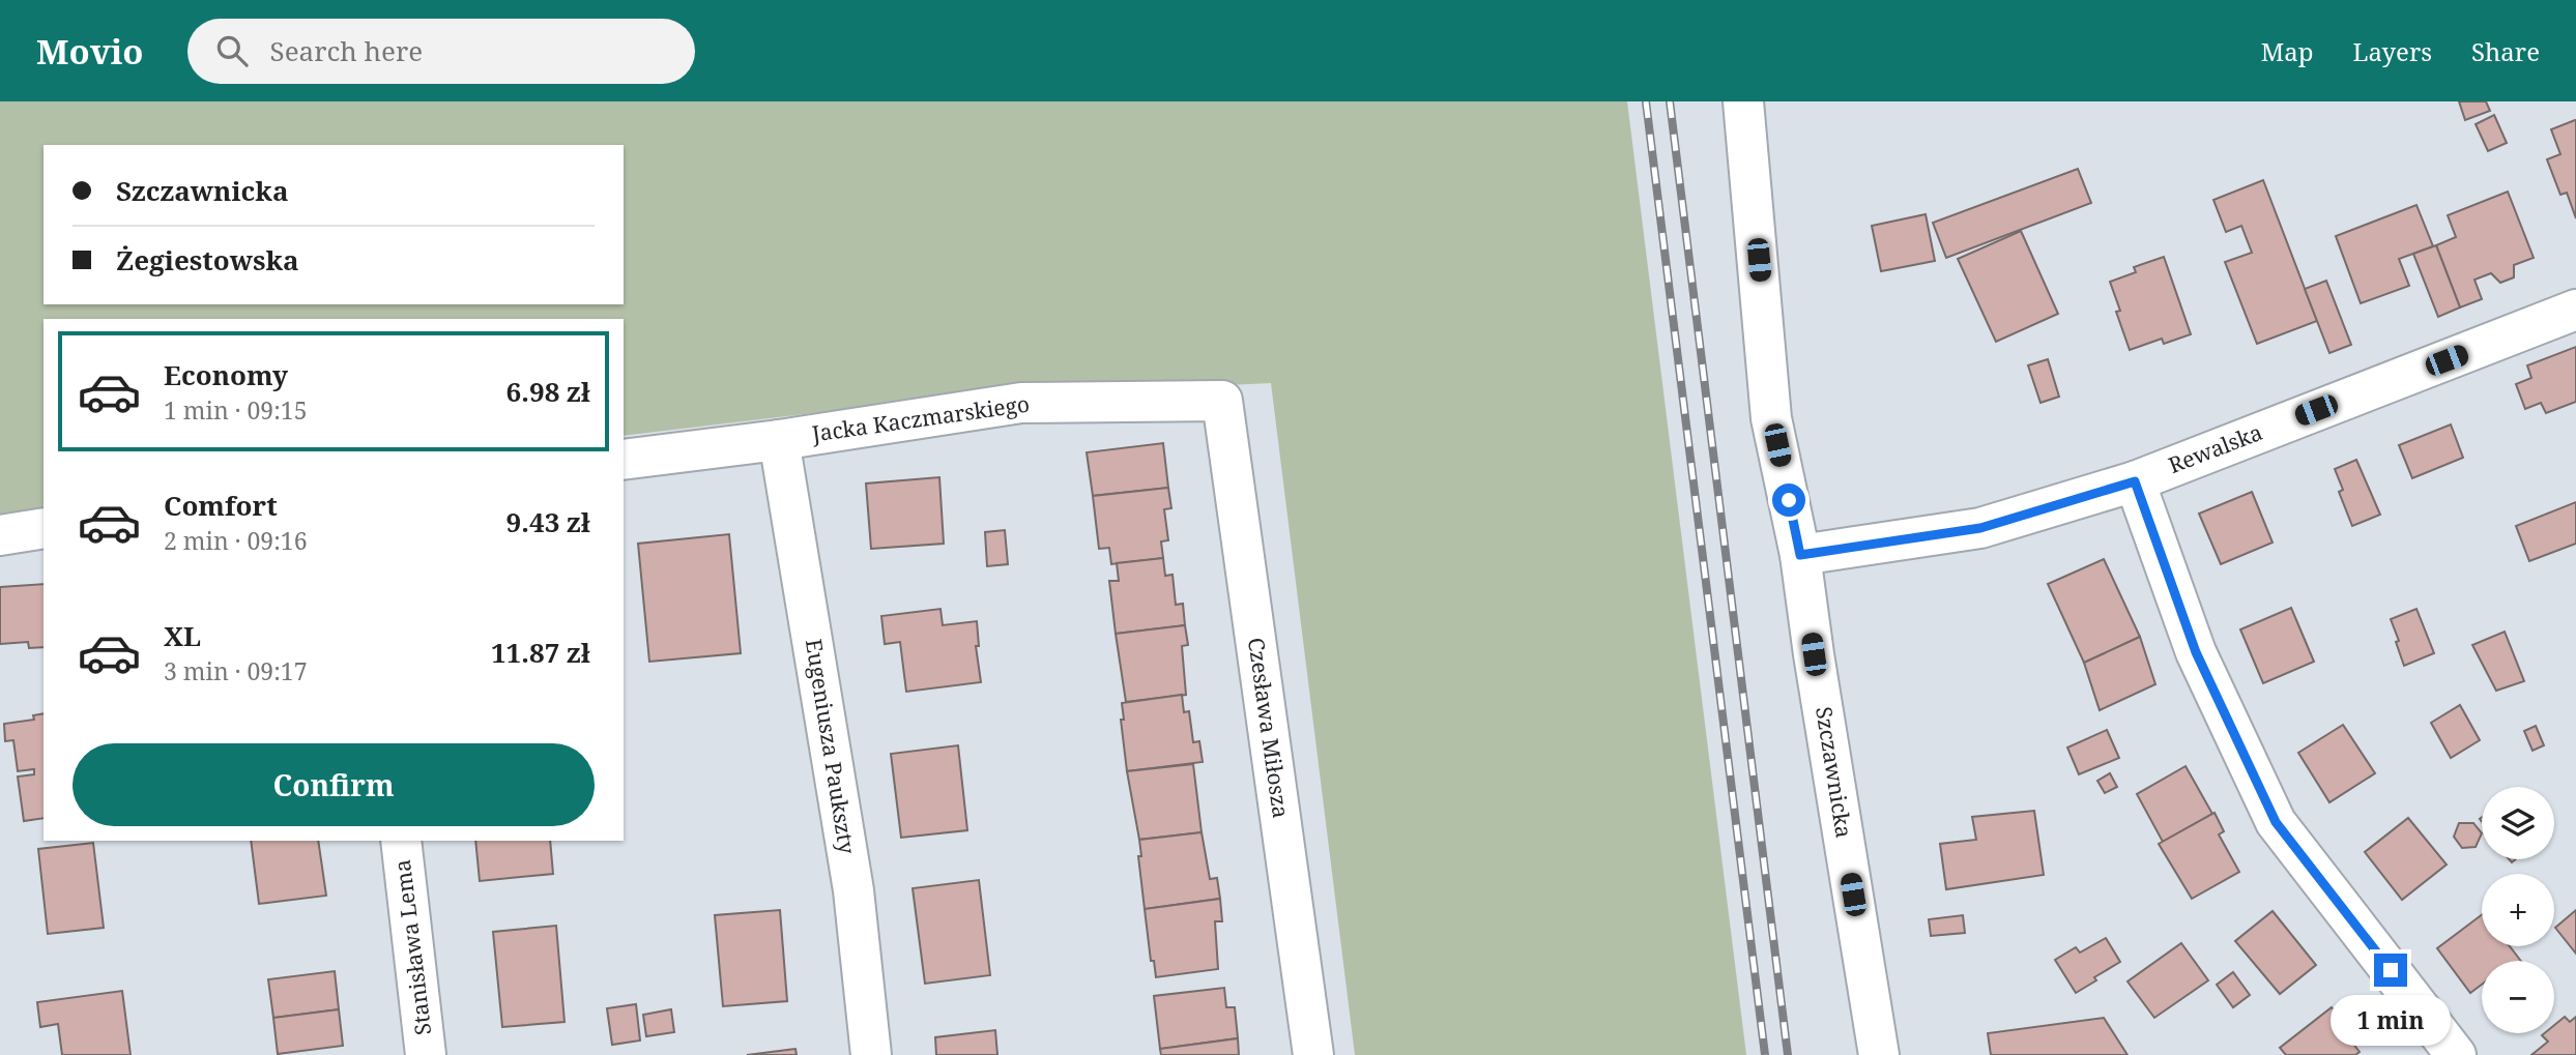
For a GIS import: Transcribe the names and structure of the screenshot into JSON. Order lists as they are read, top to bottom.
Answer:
{
  "streets": {
    "street": [
      "Jacka Kaczmarskiego",
      "Rewalska",
      "Czesława Miłosza",
      "Eugeniusza Paukszty",
      "Szczawnicka",
      "Stanisława Lema"
    ]
  },
  "crossings": [
    ["Jacka Kaczmarskiego", "Czesława Miłosza"],
    ["Jacka Kaczmarskiego", "Eugeniusza Paukszty"],
    ["Rewalska", "Szczawnicka"]
  ],
  "page": {
    "header": "Movio",
    "search": "Search here",
    "nav": ["Map", "Layers", "Share"],
    "banner": ["Szczawnicka", "Żegiestowska"],
    "list": [
      {
        "name": "Economy",
        "note": "1 min · 09:15",
        "value": "6.98 zł"
      },
      {
        "name": "Comfort",
        "note": "2 min · 09:16",
        "value": "9.43 zł"
      },
      {
        "name": "XL",
        "note": "3 min · 09:17",
        "value": "11.87 zł"
      }
    ],
    "buttons": "Confirm",
    "map_buttons": ["+", "−"],
    "bubble": "1 min"
  }
}
